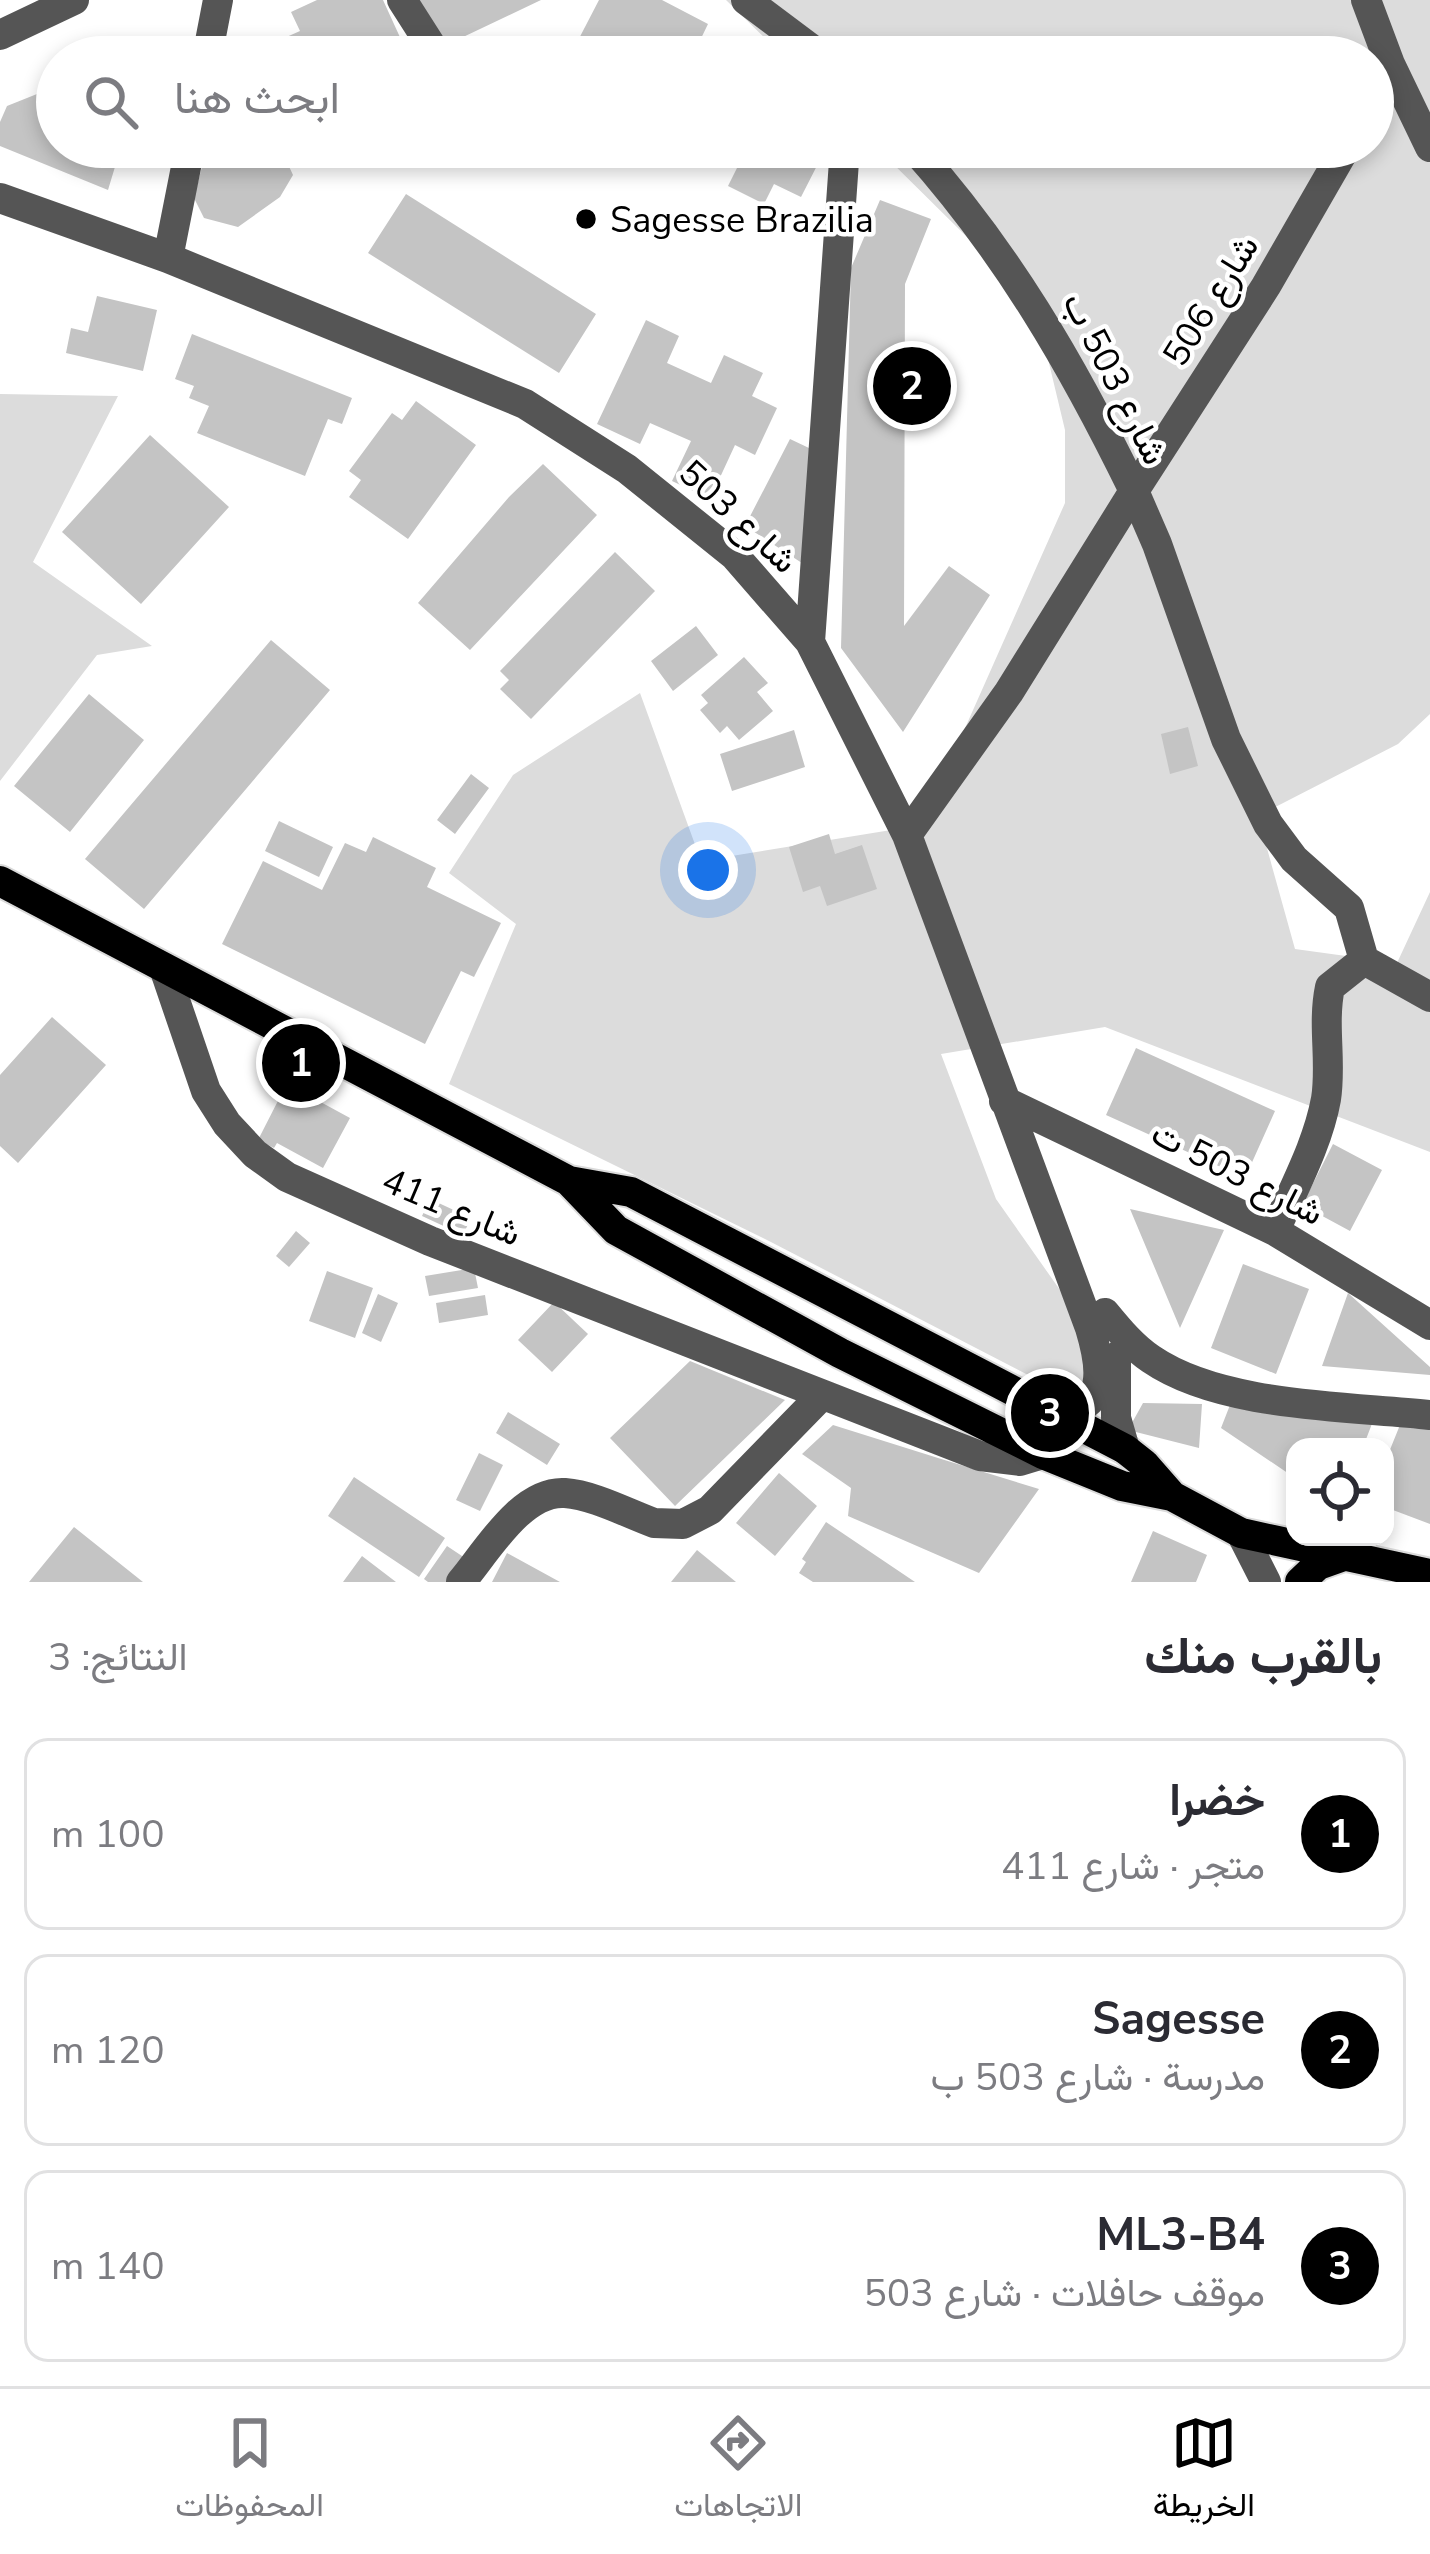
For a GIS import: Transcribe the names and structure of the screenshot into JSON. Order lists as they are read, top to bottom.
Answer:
{
  "streets": {
    "street": [
      "شارع 506",
      "شارع 503 ب",
      "شارع 503",
      "شارع 503 ت",
      "شارع 411"
    ]
  },
  "crossings": [
    ["شارع 506", "شارع 503 ب"],
    ["شارع 503 ب", "شارع 503"],
    ["شارع 503", "شارع 503 ت"]
  ],
  "places": ["Sagesse Brazilia"],
  "page": {
    "search": "ابحث هنا",
    "pins": ["2", "1", "3"],
    "heading": ["بالقرب منك", "النتائج: 3"],
    "list": [
      {
        "mark": "1",
        "name": "خضرا",
        "note": "متجر · شارع 411",
        "value": "100 m"
      },
      {
        "mark": "2",
        "name": "Sagesse",
        "note": "مدرسة · شارع 503 ب",
        "value": "120 m"
      },
      {
        "mark": "3",
        "name": "ML3-B4",
        "note": "موقف حافلات · شارع 503",
        "value": "140 m"
      }
    ],
    "nav": ["الخريطة", "الاتجاهات", "المحفوظات"]
  }
}
